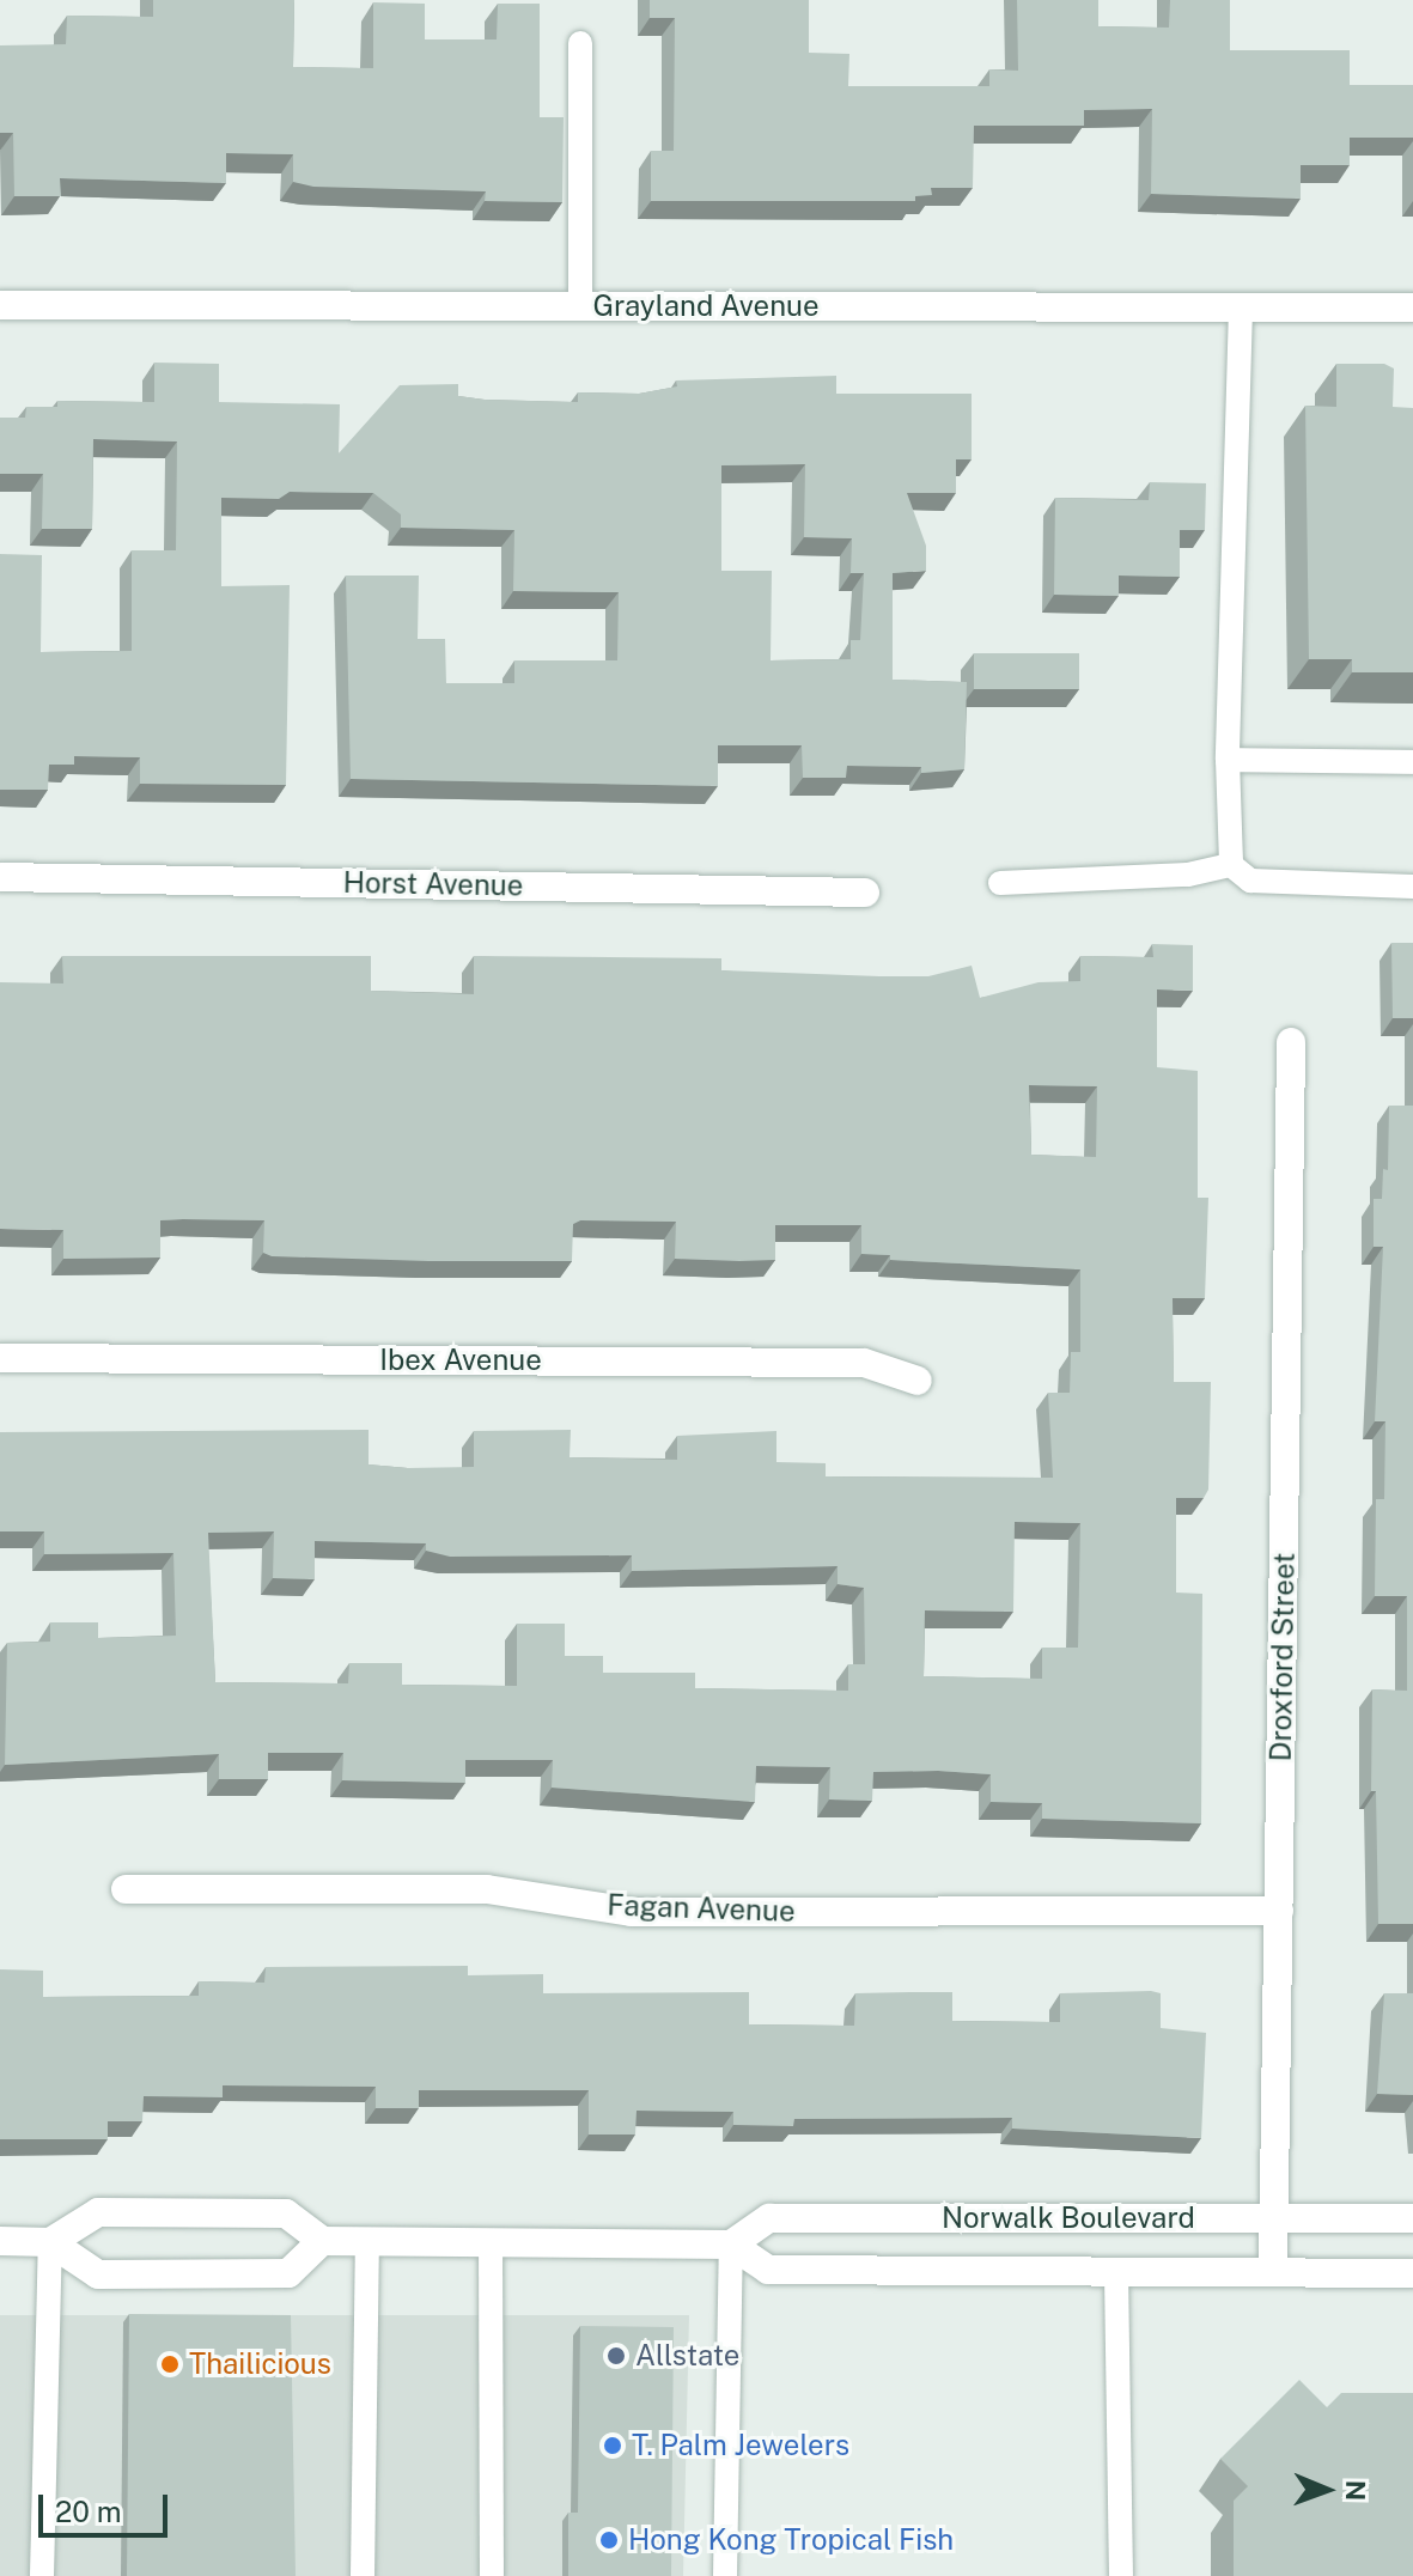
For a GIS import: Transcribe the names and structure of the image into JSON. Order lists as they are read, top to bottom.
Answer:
{
  "streets": {
    "street": [
      "Grayland Avenue",
      "Horst Avenue",
      "Ibex Avenue",
      "Droxford Street",
      "Fagan Avenue",
      "Norwalk Boulevard"
    ]
  },
  "crossings": [
    ["Droxford Street", "Fagan Avenue"],
    ["Droxford Street", "Norwalk Boulevard"]
  ],
  "places": [
    "Allstate",
    "Thailicious",
    "T. Palm Jewelers",
    "Hong Kong Tropical Fish"
  ],
  "scale_bar": "20 m",
  "north": "right"
}
